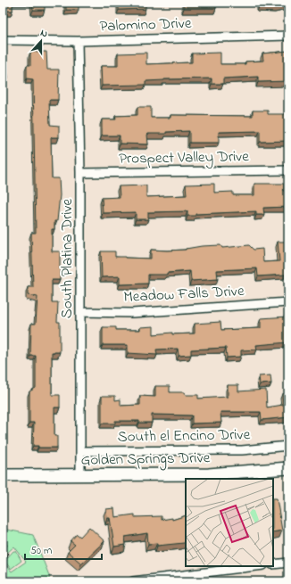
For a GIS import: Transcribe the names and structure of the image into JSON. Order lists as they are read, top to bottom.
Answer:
{
  "streets": {
    "main road": ["Golden Springs Drive"],
    "street": [
      "Palomino Drive",
      "Prospect Valley Drive",
      "South Platina Drive",
      "Meadow Falls Drive",
      "South el Encino Drive"
    ]
  },
  "crossings": [
    ["Palomino Drive", "South Platina Drive"],
    ["Prospect Valley Drive", "South Platina Drive"],
    ["South Platina Drive", "Meadow Falls Drive"],
    ["South Platina Drive", "South el Encino Drive"],
    ["South Platina Drive", "Golden Springs Drive"]
  ],
  "scale_bar": "50 m",
  "north": "top"
}
